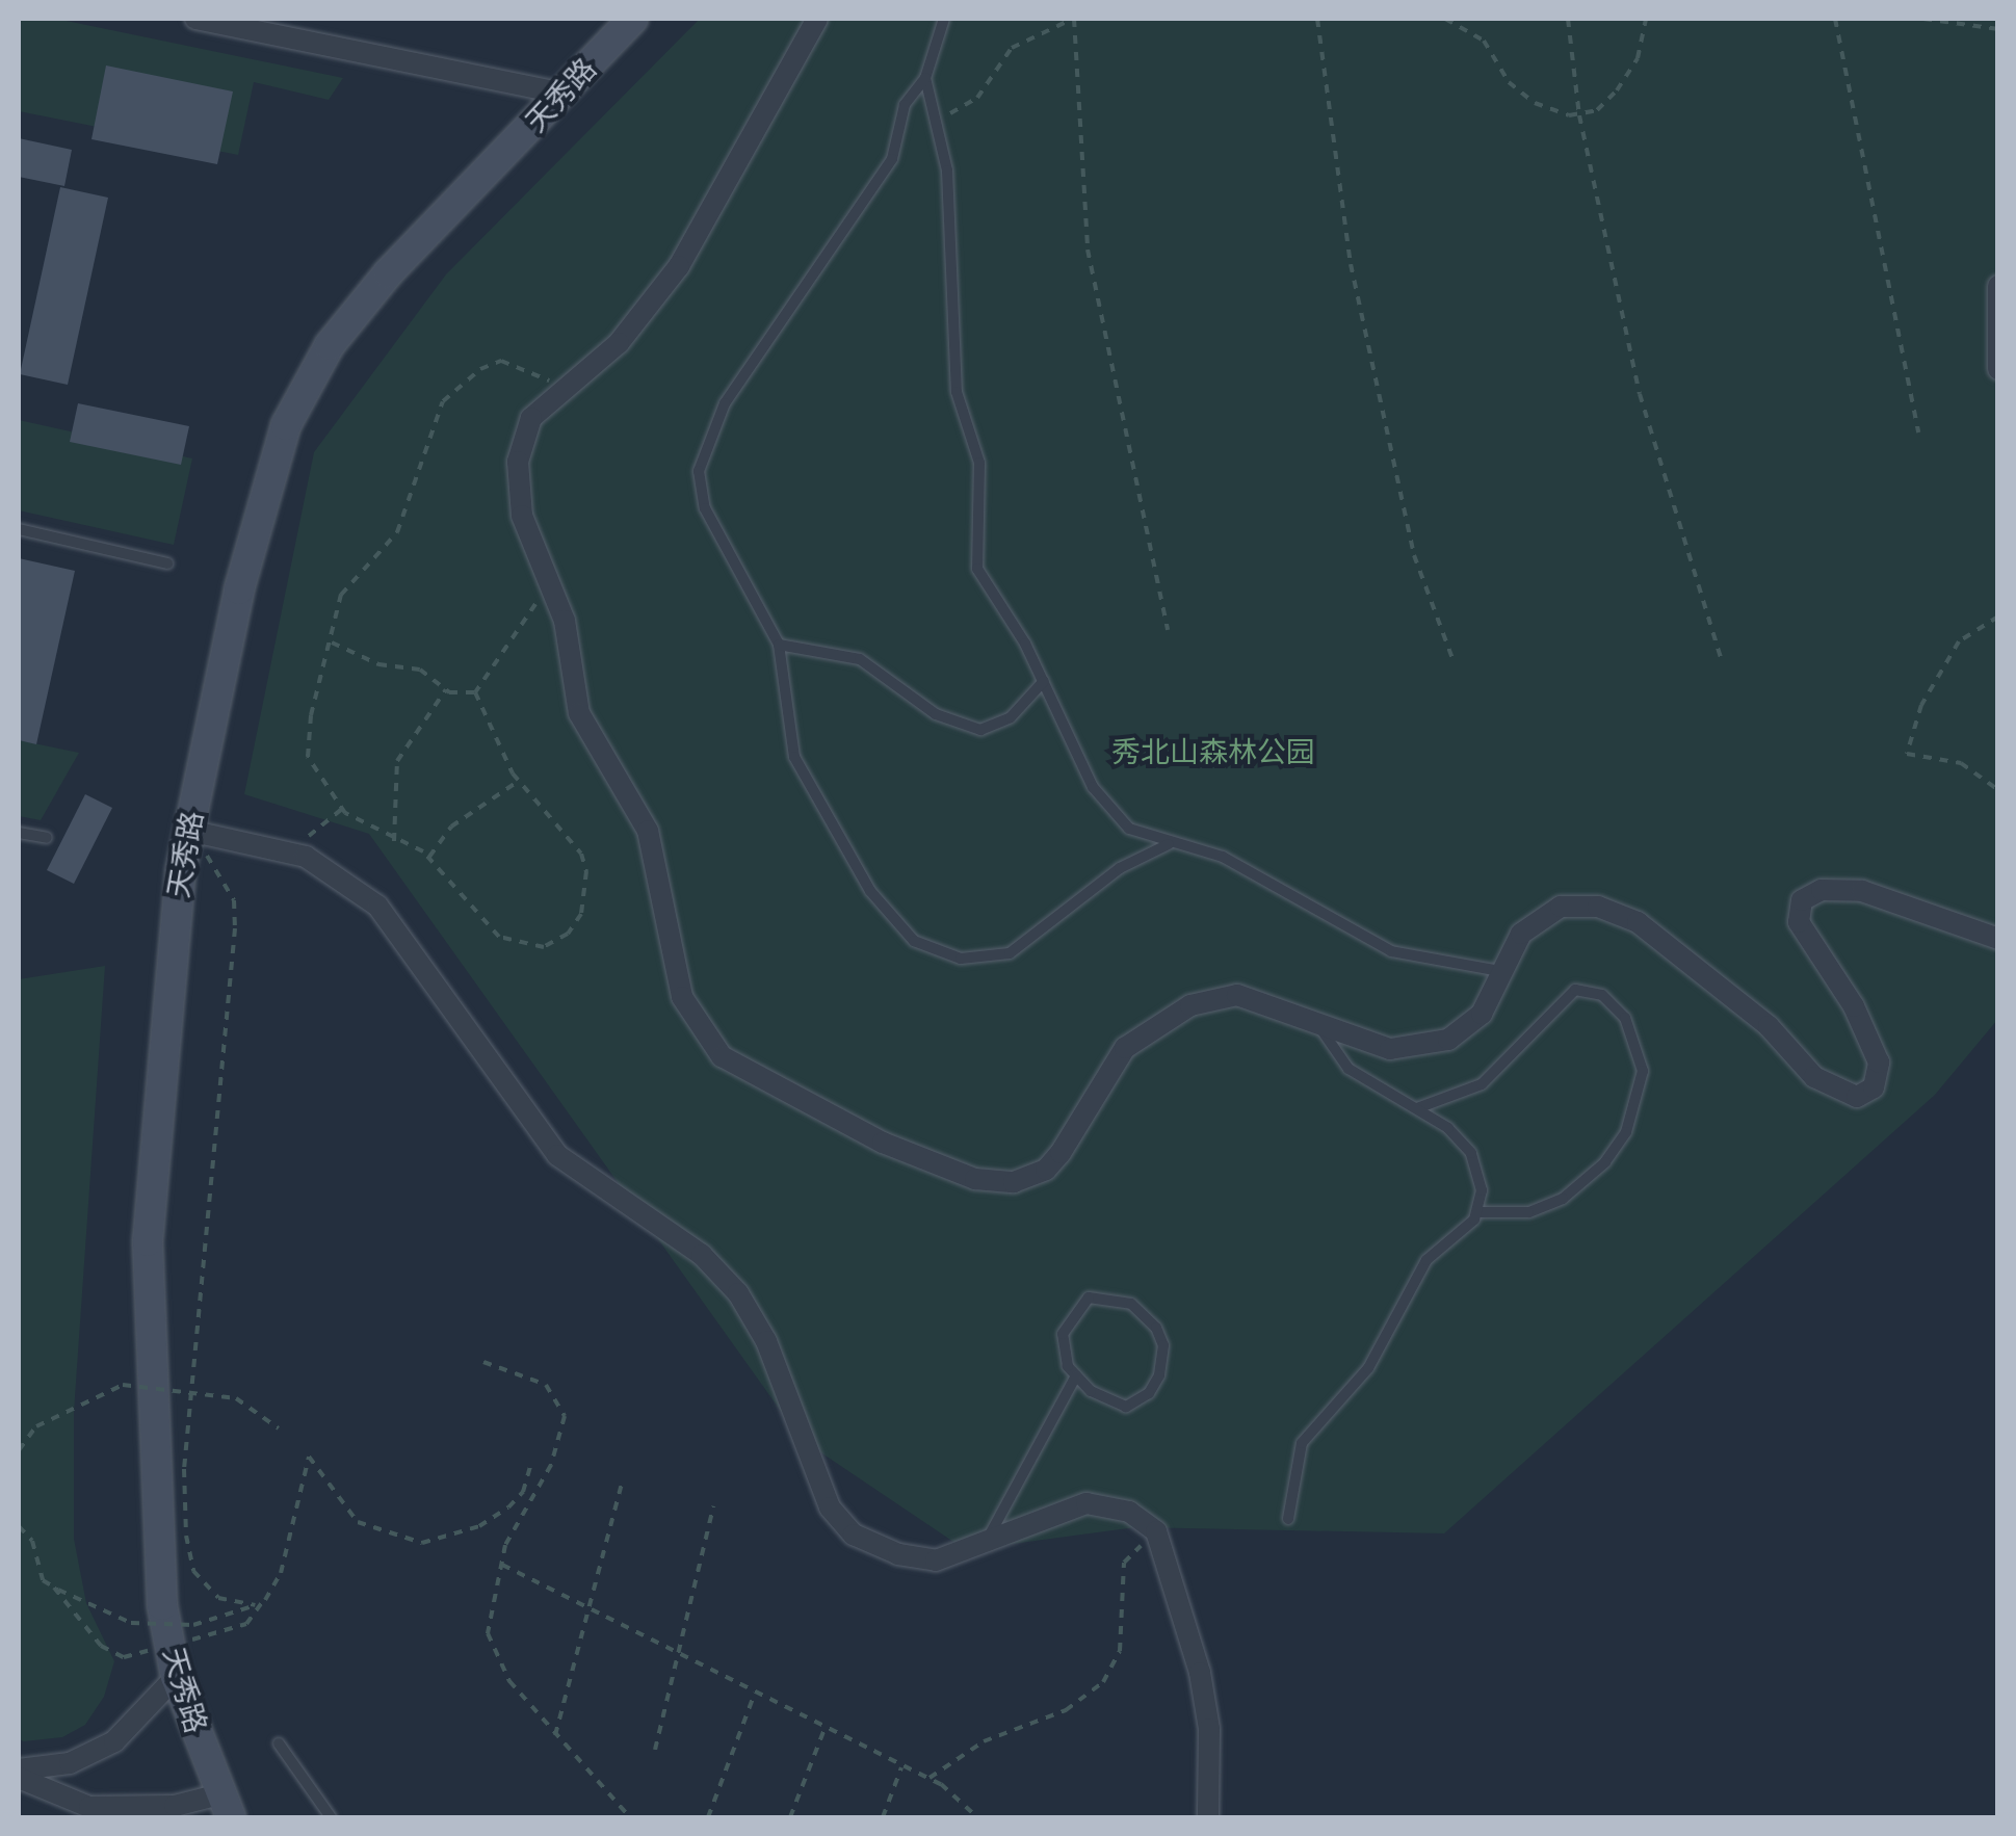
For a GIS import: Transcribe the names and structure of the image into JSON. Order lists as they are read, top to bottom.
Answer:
{
  "streets": {
    "main road": ["天秀路"]
  },
  "parks": ["秀北山森林公园"]
}
